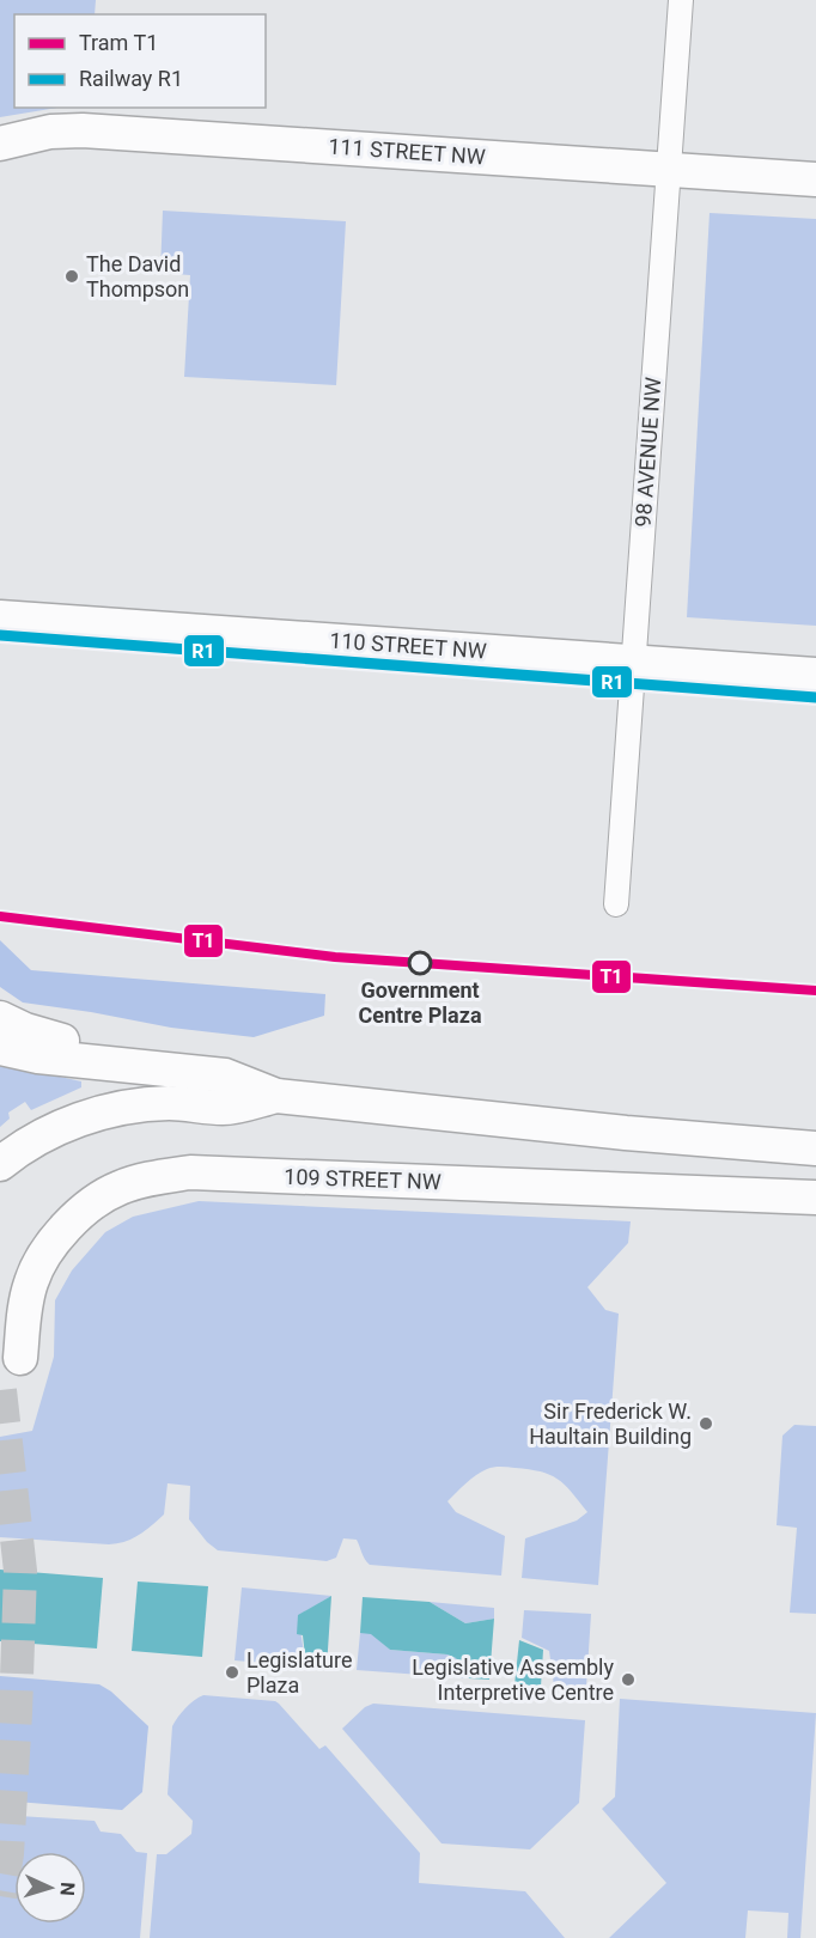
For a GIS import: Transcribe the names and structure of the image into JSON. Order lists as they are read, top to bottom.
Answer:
{
  "streets": {
    "main road": ["111 STREET NW", "110 STREET NW", "109 STREET NW"],
    "street": ["98 AVENUE NW"]
  },
  "crossings": [
    ["111 STREET NW", "98 AVENUE NW"],
    ["98 AVENUE NW", "110 STREET NW"]
  ],
  "places": [
    "The David Thompson",
    "Government Centre Plaza",
    "Sir Frederick W. Haultain Building",
    "Legislature Plaza",
    "Legislative Assembly Interpretive Centre"
  ],
  "lines": ["rail line R1", "tram line T1"],
  "legend": ["Tram T1", "Railway R1"],
  "north": "right"
}
